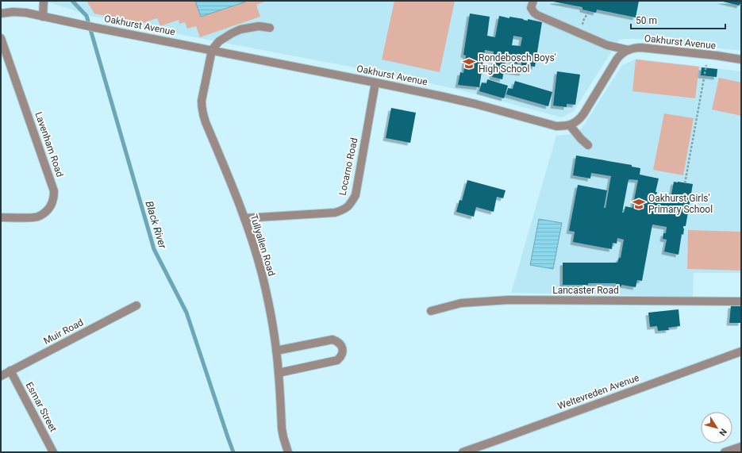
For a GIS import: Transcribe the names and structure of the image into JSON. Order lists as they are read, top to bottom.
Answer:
{
  "streets": {
    "street": [
      "Oakhurst Avenue",
      "Lavenham Road",
      "Locarno Road",
      "Tullyallen Road",
      "Lancaster Road",
      "Muir Road",
      "Weltevreden Avenue",
      "Esmar Street"
    ]
  },
  "crossings": [
    ["Oakhurst Avenue", "Locarno Road"],
    ["Oakhurst Avenue", "Tullyallen Road"],
    ["Locarno Road", "Tullyallen Road"],
    ["Muir Road", "Esmar Street"]
  ],
  "water": ["Black River"],
  "places": {
    "school or university": ["Rondebosch Boys' High School", "Oakhurst Girls' Primary School"]
  },
  "scale_bar": "50 m",
  "north": "bottom right"
}
